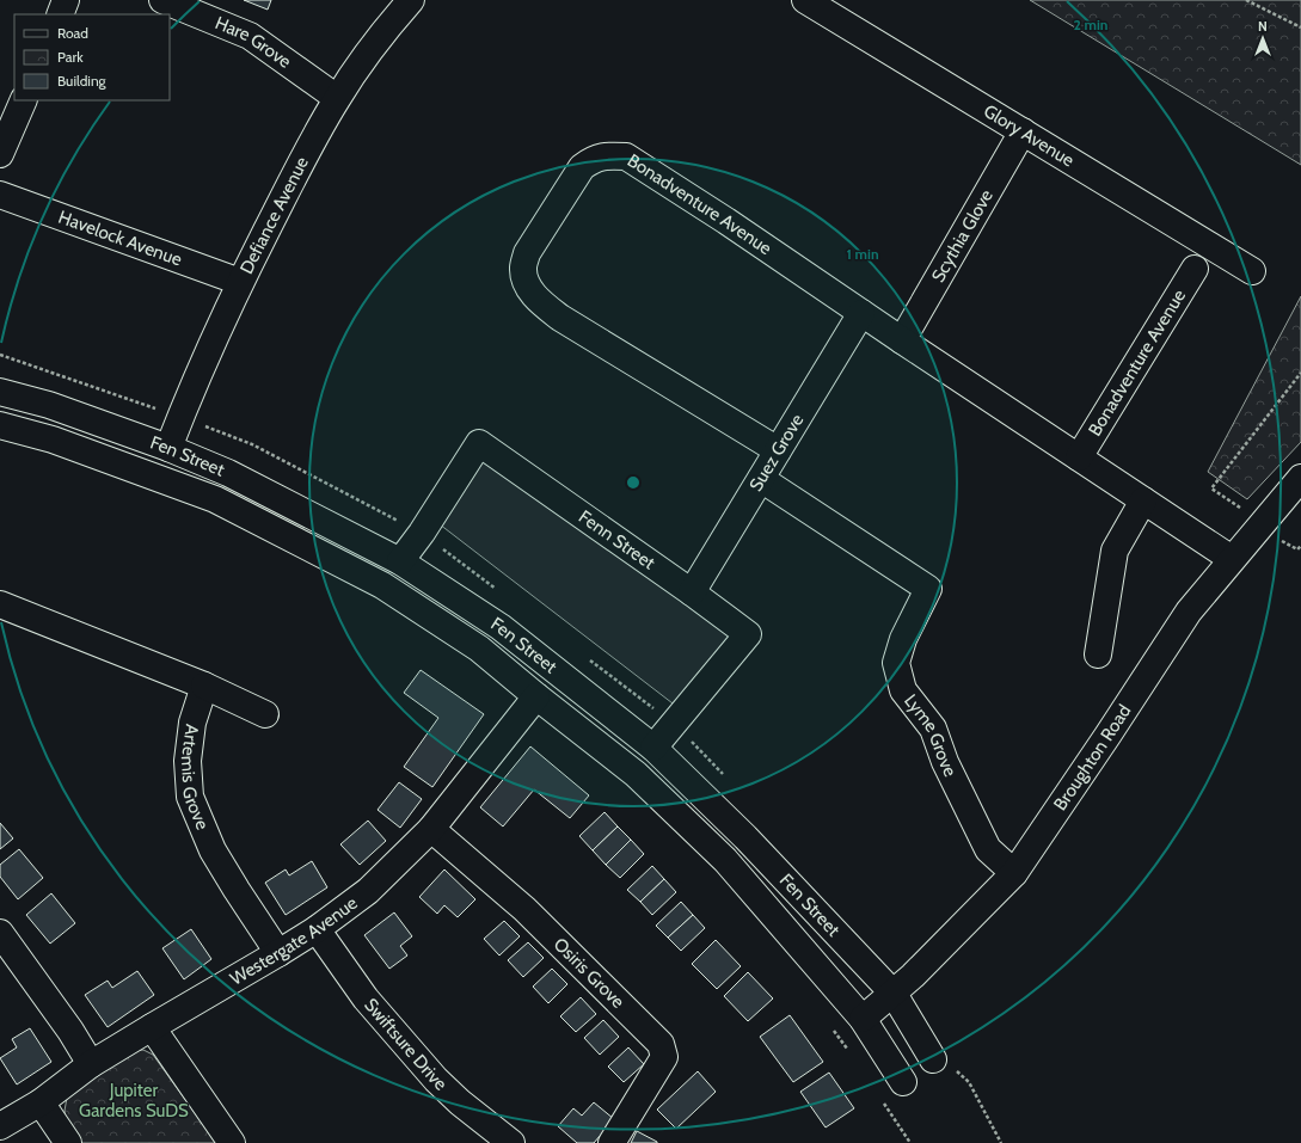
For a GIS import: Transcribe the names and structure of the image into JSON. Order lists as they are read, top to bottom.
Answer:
{
  "streets": {
    "street": [
      "Hare Grove",
      "Glory Avenue",
      "Bonadventure Avenue",
      "Defiance Avenue",
      "Scythia Glove",
      "Havelock Avenue",
      "Suez Grove",
      "Fen Street",
      "Fenn Street",
      "Lyme Grove",
      "Broughton Road",
      "Artemis Grove",
      "Westergate Avenue",
      "Osiris Grove",
      "Swiftsure Drive"
    ]
  },
  "crossings": [
    ["Hare Grove", "Defiance Avenue"],
    ["Glory Avenue", "Scythia Glove"],
    ["Bonadventure Avenue", "Scythia Glove"],
    ["Bonadventure Avenue", "Suez Grove"],
    ["Bonadventure Avenue", "Broughton Road"],
    ["Defiance Avenue", "Havelock Avenue"],
    ["Defiance Avenue", "Fen Street"],
    ["Suez Grove", "Fenn Street"],
    ["Suez Grove", "Lyme Grove"],
    ["Fen Street", "Fenn Street"],
    ["Fen Street", "Broughton Road"],
    ["Fen Street", "Westergate Avenue"],
    ["Lyme Grove", "Broughton Road"],
    ["Artemis Grove", "Westergate Avenue"],
    ["Westergate Avenue", "Osiris Grove"],
    ["Westergate Avenue", "Swiftsure Drive"]
  ],
  "parks": ["Jupiter Gardens SuDS"],
  "legend": ["Road", "Park", "Building"],
  "north": "top",
  "rings": ["2 min", "1 min"]
}
